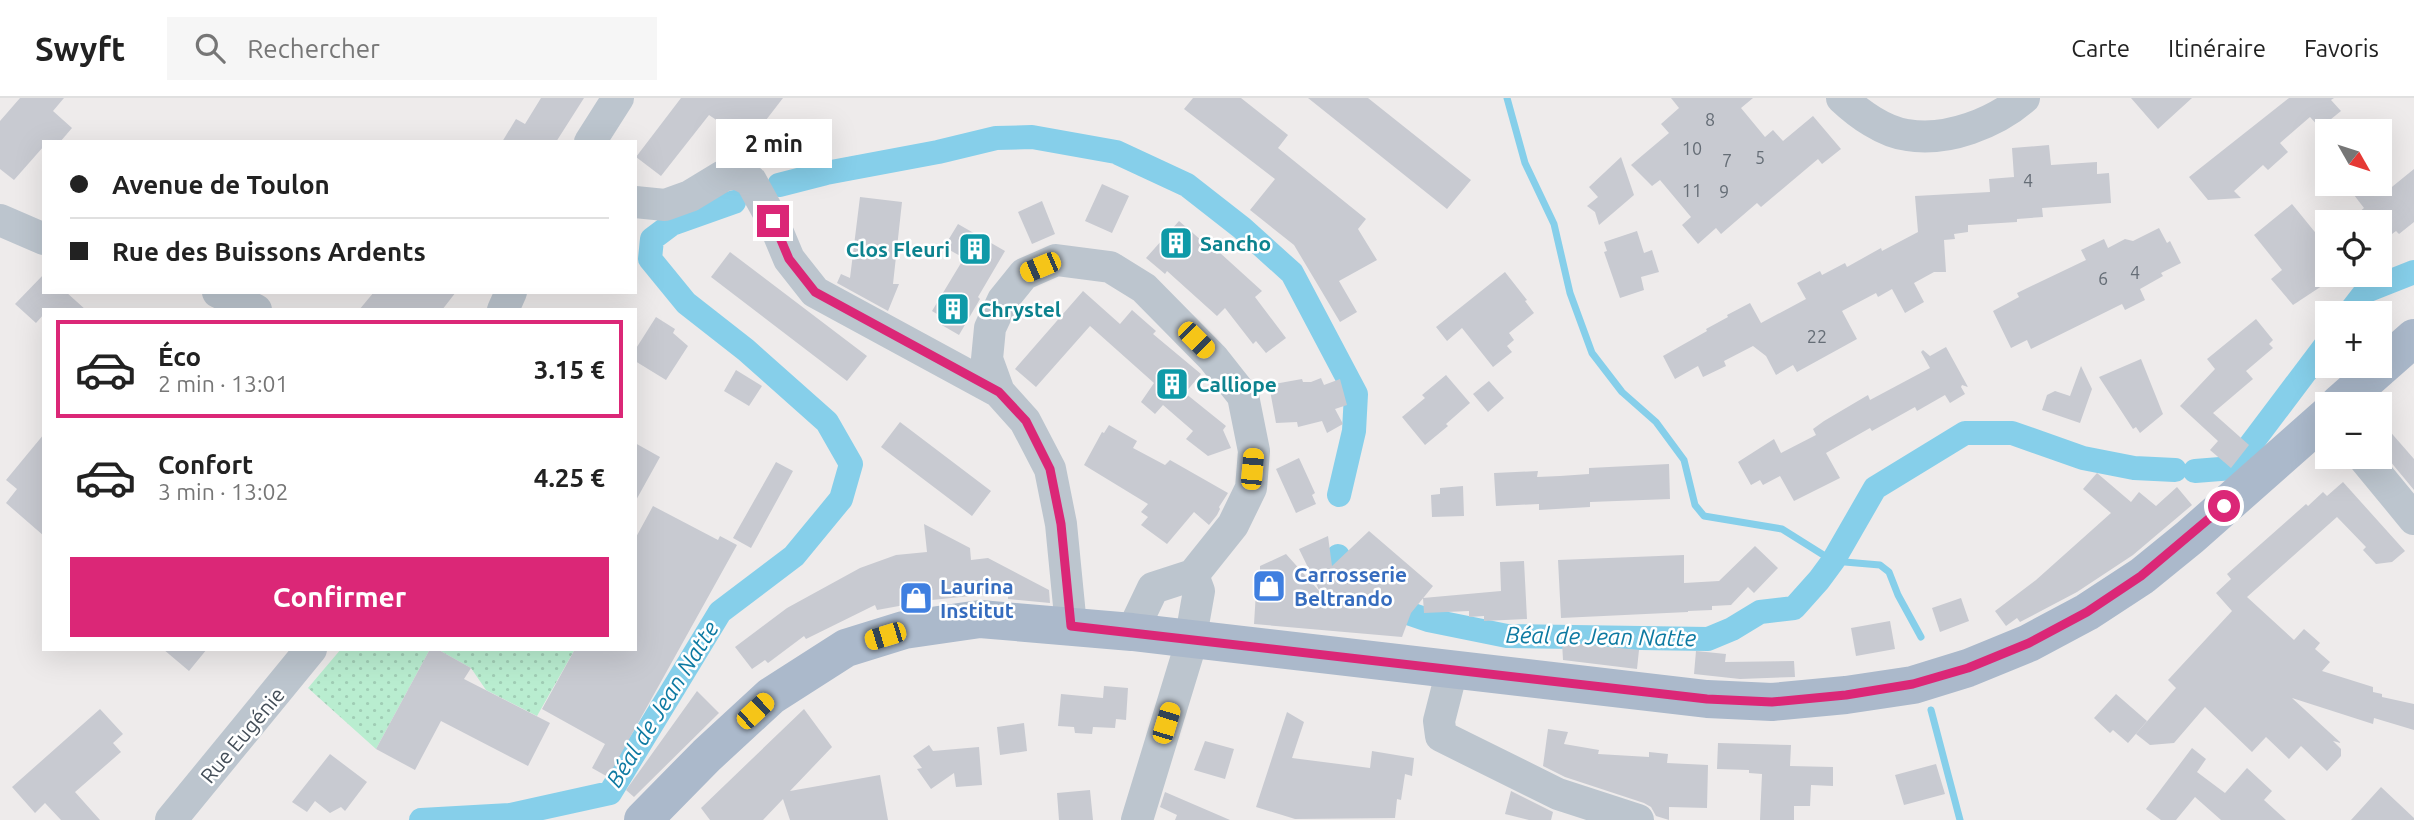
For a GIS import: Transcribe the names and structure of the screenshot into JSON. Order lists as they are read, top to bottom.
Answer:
{
  "streets": {
    "street": ["Rue Eugénie"]
  },
  "water": ["Béal de Jean Natte"],
  "places": {
    "building": [
      "Sancho",
      "Clos Fleuri",
      "Chrystel",
      "Calliope"
    ],
    "shop": ["Carrosserie Beltrando", "Laurina Institut"]
  },
  "house_numbers": [
    "8",
    "10",
    "5",
    "7",
    "4",
    "11",
    "9",
    "4",
    "6",
    "22"
  ],
  "north": "bottom right",
  "page": {
    "header": "Swyft",
    "search": "Rechercher",
    "nav": ["Carte", "Itinéraire", "Favoris"],
    "map_buttons": ["+", "−"],
    "bubble": "2 min",
    "banner": ["Avenue de Toulon", "Rue des Buissons Ardents"],
    "list": [
      {
        "name": "Éco",
        "note": "2 min · 13:01",
        "value": "3.15 €"
      },
      {
        "name": "Confort",
        "note": "3 min · 13:02",
        "value": "4.25 €"
      }
    ],
    "buttons": "Confirmer"
  }
}
